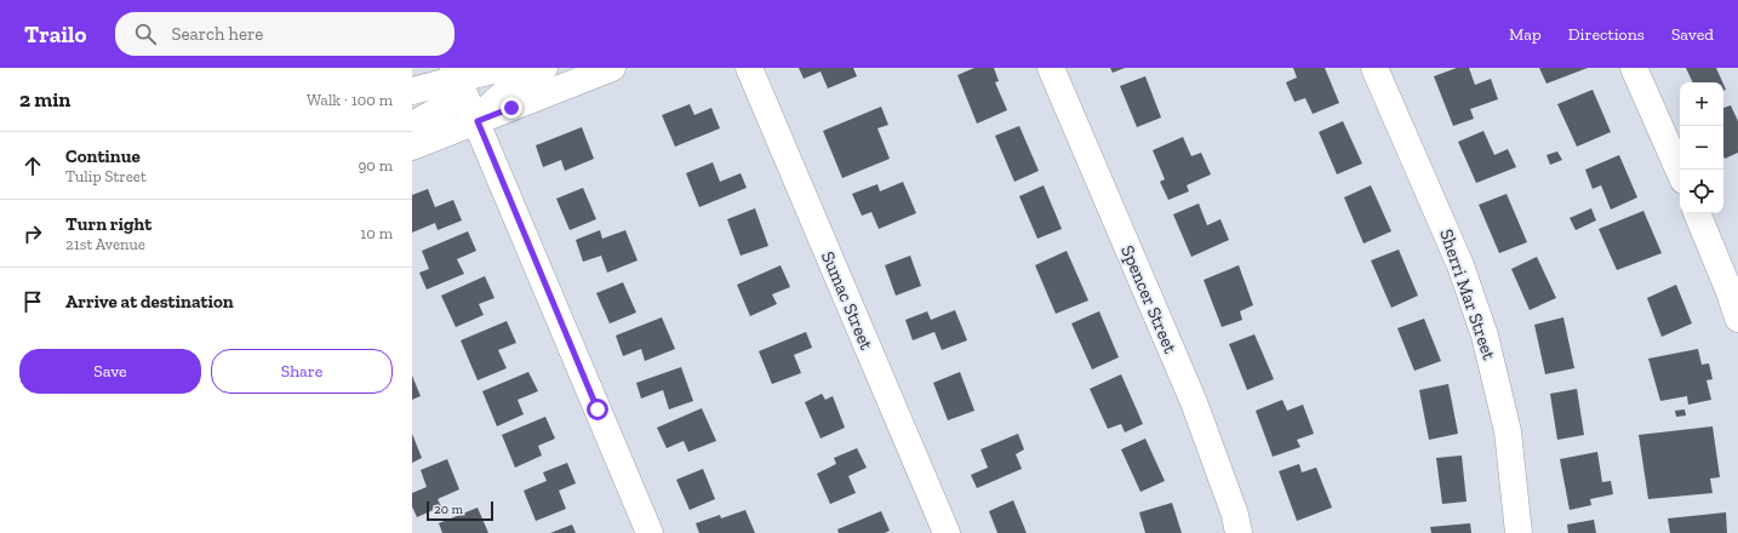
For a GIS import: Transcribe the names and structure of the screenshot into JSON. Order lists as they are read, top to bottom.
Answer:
{
  "streets": {
    "street": ["Sherri Mar Street", "Spencer Street", "Sumac Street"]
  },
  "scale_bar": "20 m",
  "page": {
    "header": "Trailo",
    "search": "Search here",
    "nav": ["Map", "Directions", "Saved"],
    "heading": ["2 min", "Walk · 100 m"],
    "map_buttons": ["+", "−"],
    "list": [
      ["Continue", "Tulip Street", "90 m"],
      ["Turn right", "21st Avenue", "10 m"],
      "Arrive at destination"
    ],
    "buttons": ["Save", "Share"],
    "scale": "20 m"
  }
}
